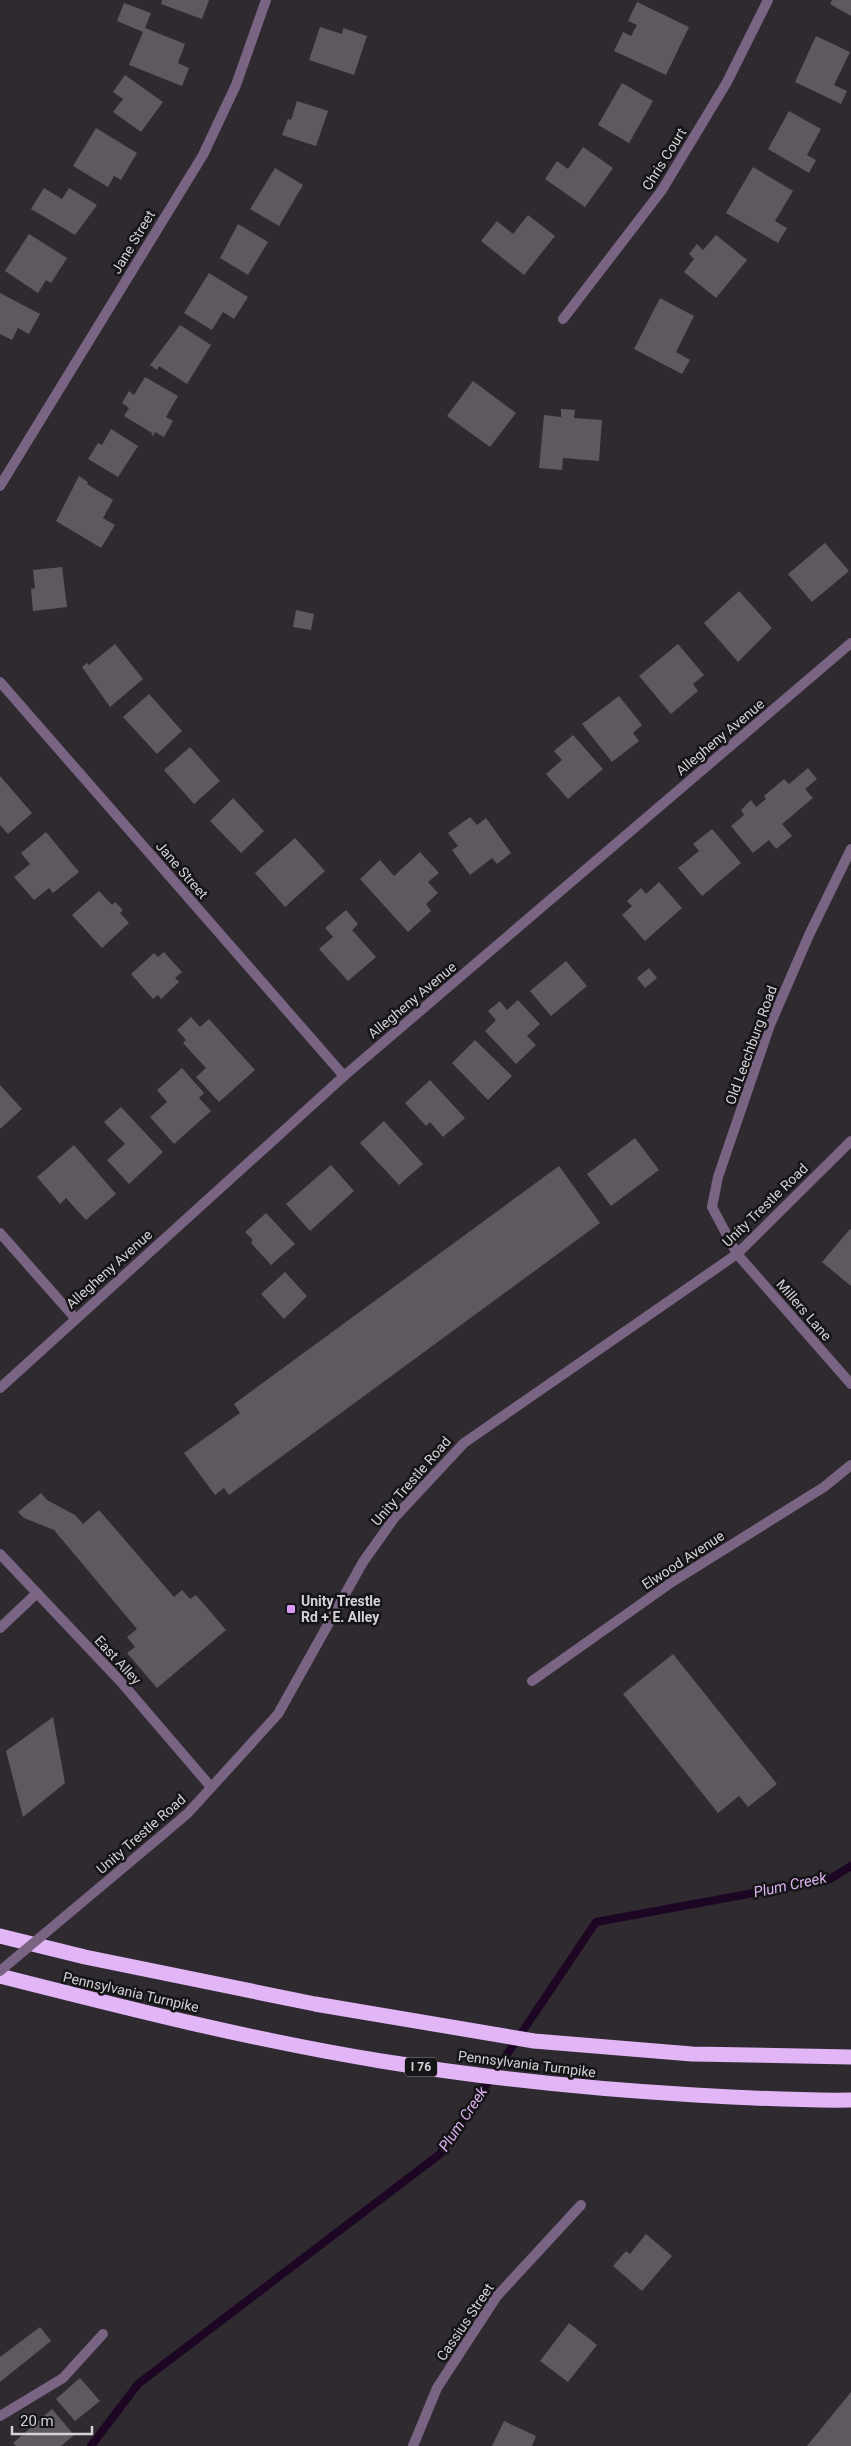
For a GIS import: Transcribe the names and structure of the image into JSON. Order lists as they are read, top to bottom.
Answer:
{
  "streets": {
    "highway": ["Pennsylvania Turnpike", "I 76"],
    "street": [
      "Chris Court",
      "Jane Street",
      "Allegheny Avenue",
      "Old Leechburg Road",
      "Unity Trestle Road",
      "Millers Lane",
      "Elwood Avenue",
      "East Alley",
      "Cassius Street"
    ]
  },
  "crossings": [
    ["Jane Street", "Allegheny Avenue"],
    ["Old Leechburg Road", "Unity Trestle Road"],
    ["Old Leechburg Road", "Millers Lane"],
    ["Unity Trestle Road", "Millers Lane"],
    ["Unity Trestle Road", "East Alley"]
  ],
  "water": ["Plum Creek"],
  "places": {
    "transit": ["Unity Trestle Rd + E. Alley"]
  },
  "scale_bar": "20 m"
}
